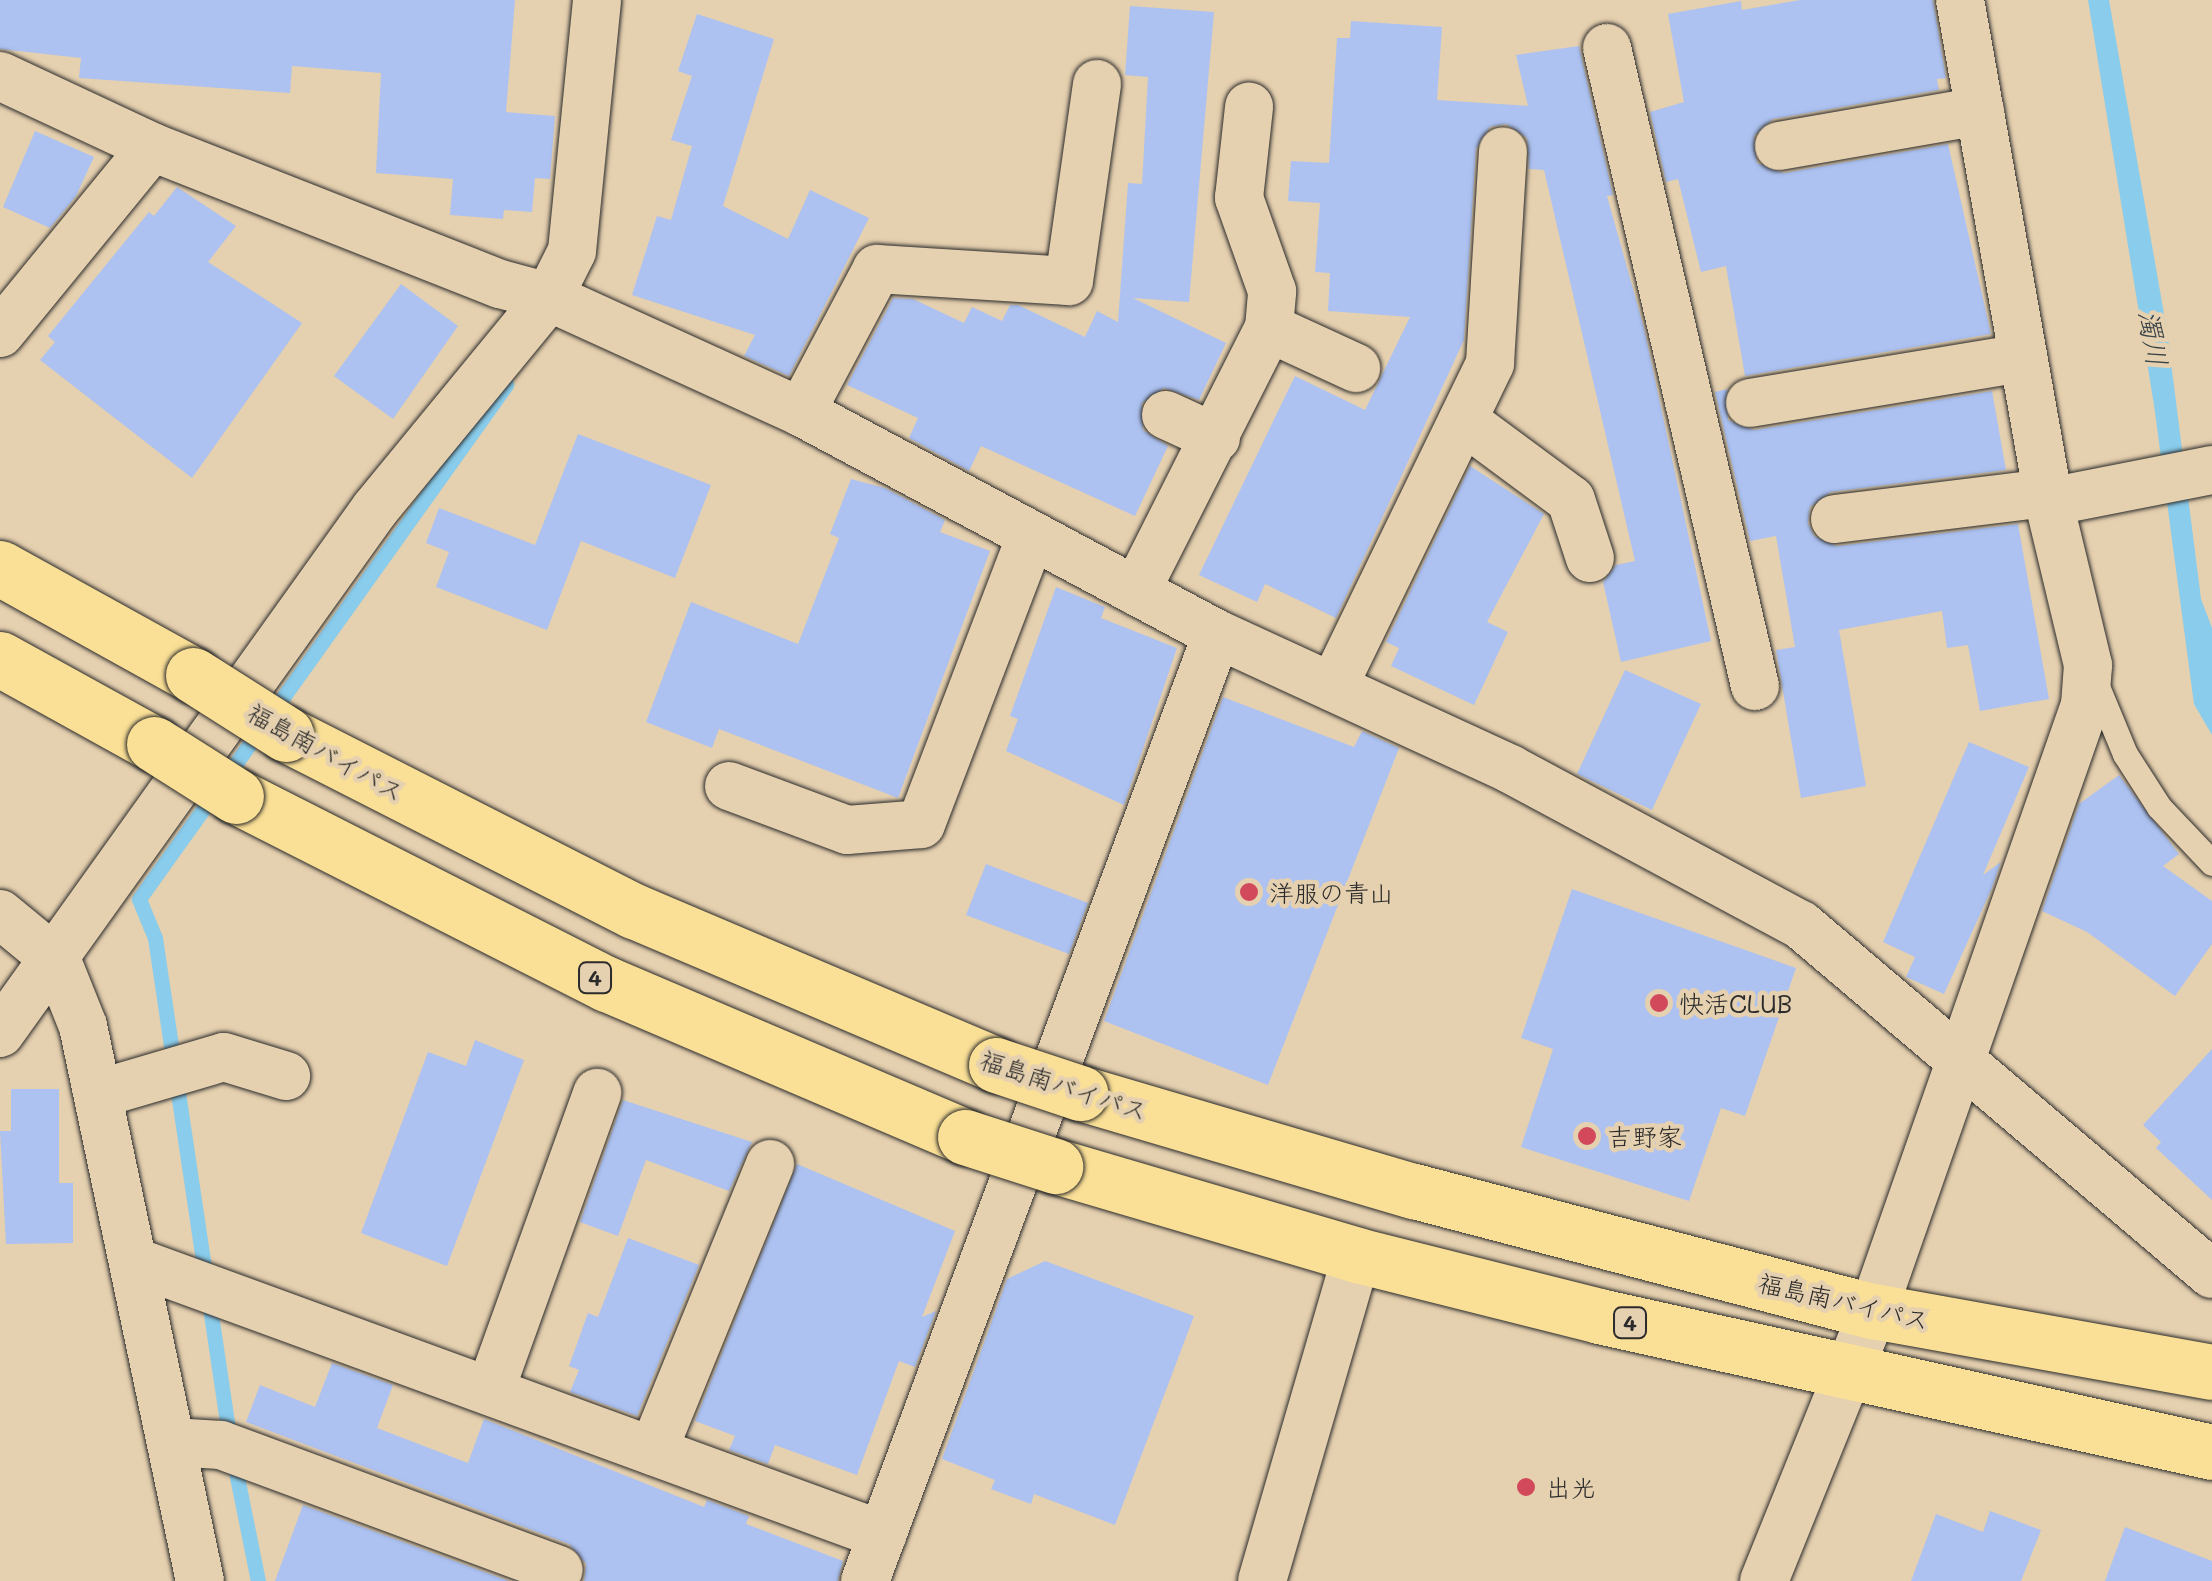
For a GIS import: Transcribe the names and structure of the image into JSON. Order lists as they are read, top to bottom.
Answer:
{
  "streets": {
    "highway": ["福島南バイパス", "4"]
  },
  "water": ["濁川"],
  "places": [
    "洋服の青山",
    "快活CLUB",
    "吉野家",
    "出光"
  ]
}
